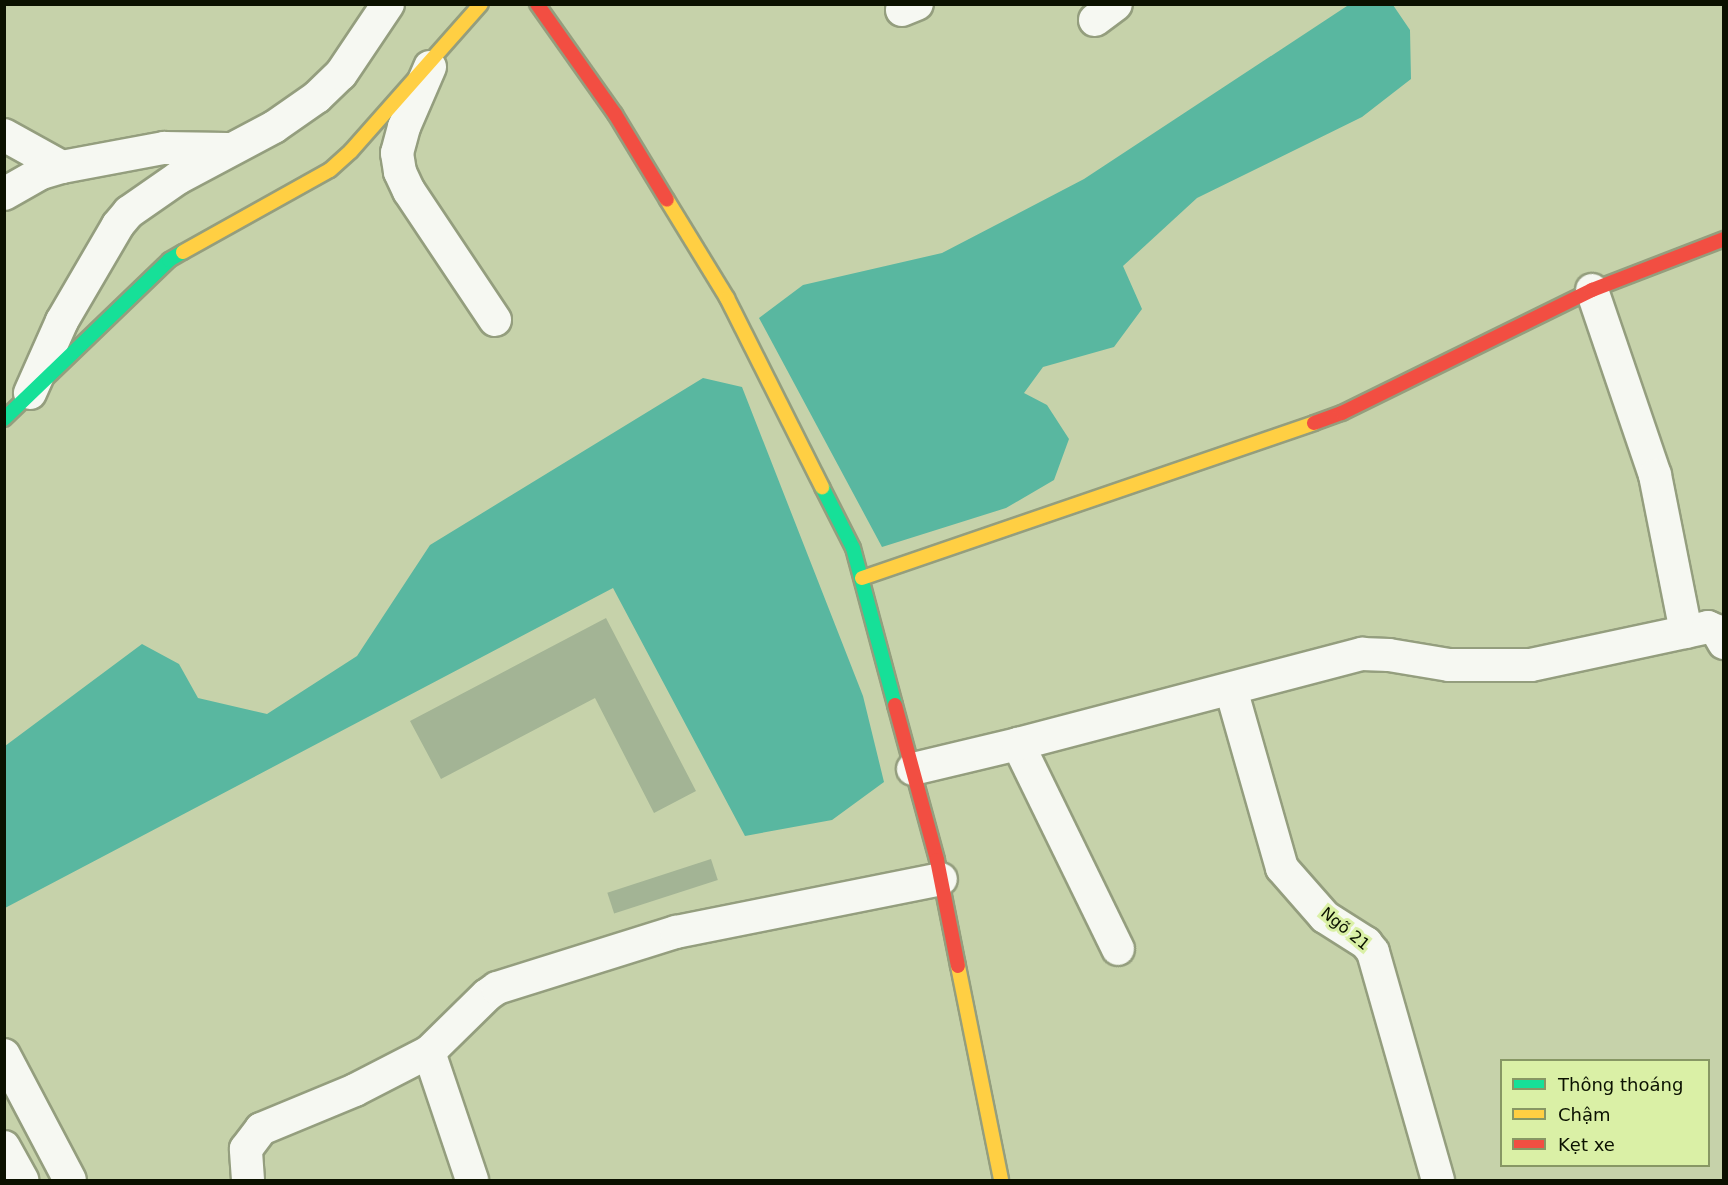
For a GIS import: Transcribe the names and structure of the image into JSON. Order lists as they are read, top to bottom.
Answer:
{
  "streets": {
    "street": ["Ngõ 21"]
  },
  "legend": ["Thông thoáng", "Chậm", "Kẹt xe"]
}
